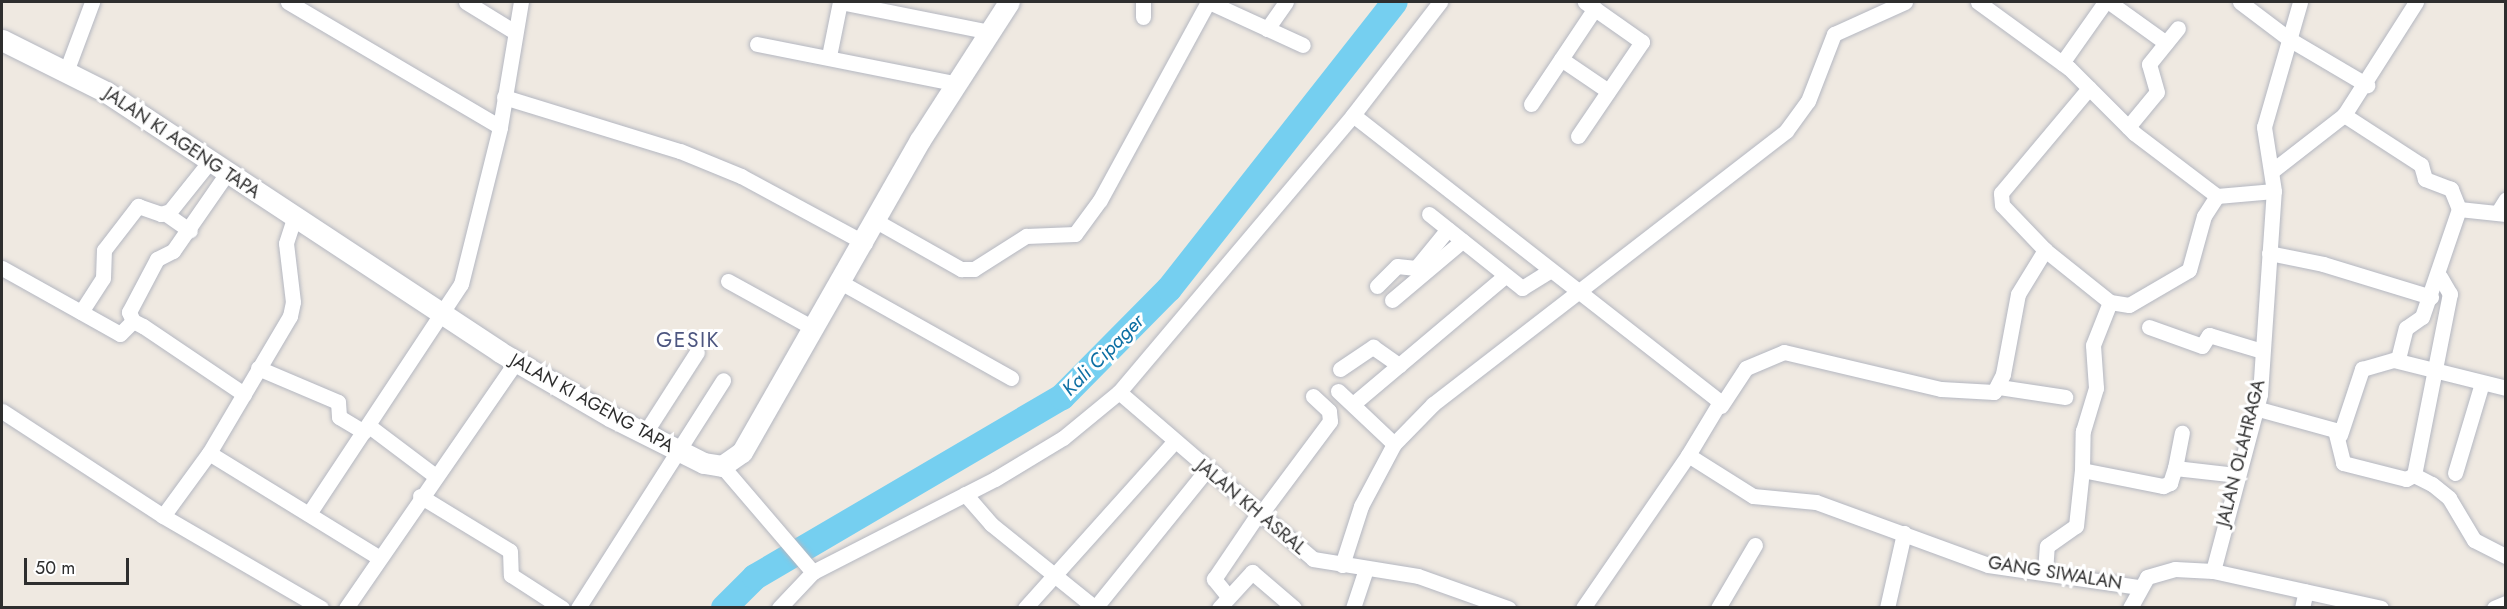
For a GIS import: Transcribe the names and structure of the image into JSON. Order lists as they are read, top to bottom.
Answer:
{
  "streets": {
    "street": [
      "JALAN KI AGENG TAPA",
      "JALAN OLAHRAGA",
      "JALAN KH ASRAL",
      "GANG SIWALAN"
    ]
  },
  "districts": ["GESIK"],
  "water": ["Kali Cipager"],
  "scale_bar": "50 m"
}
